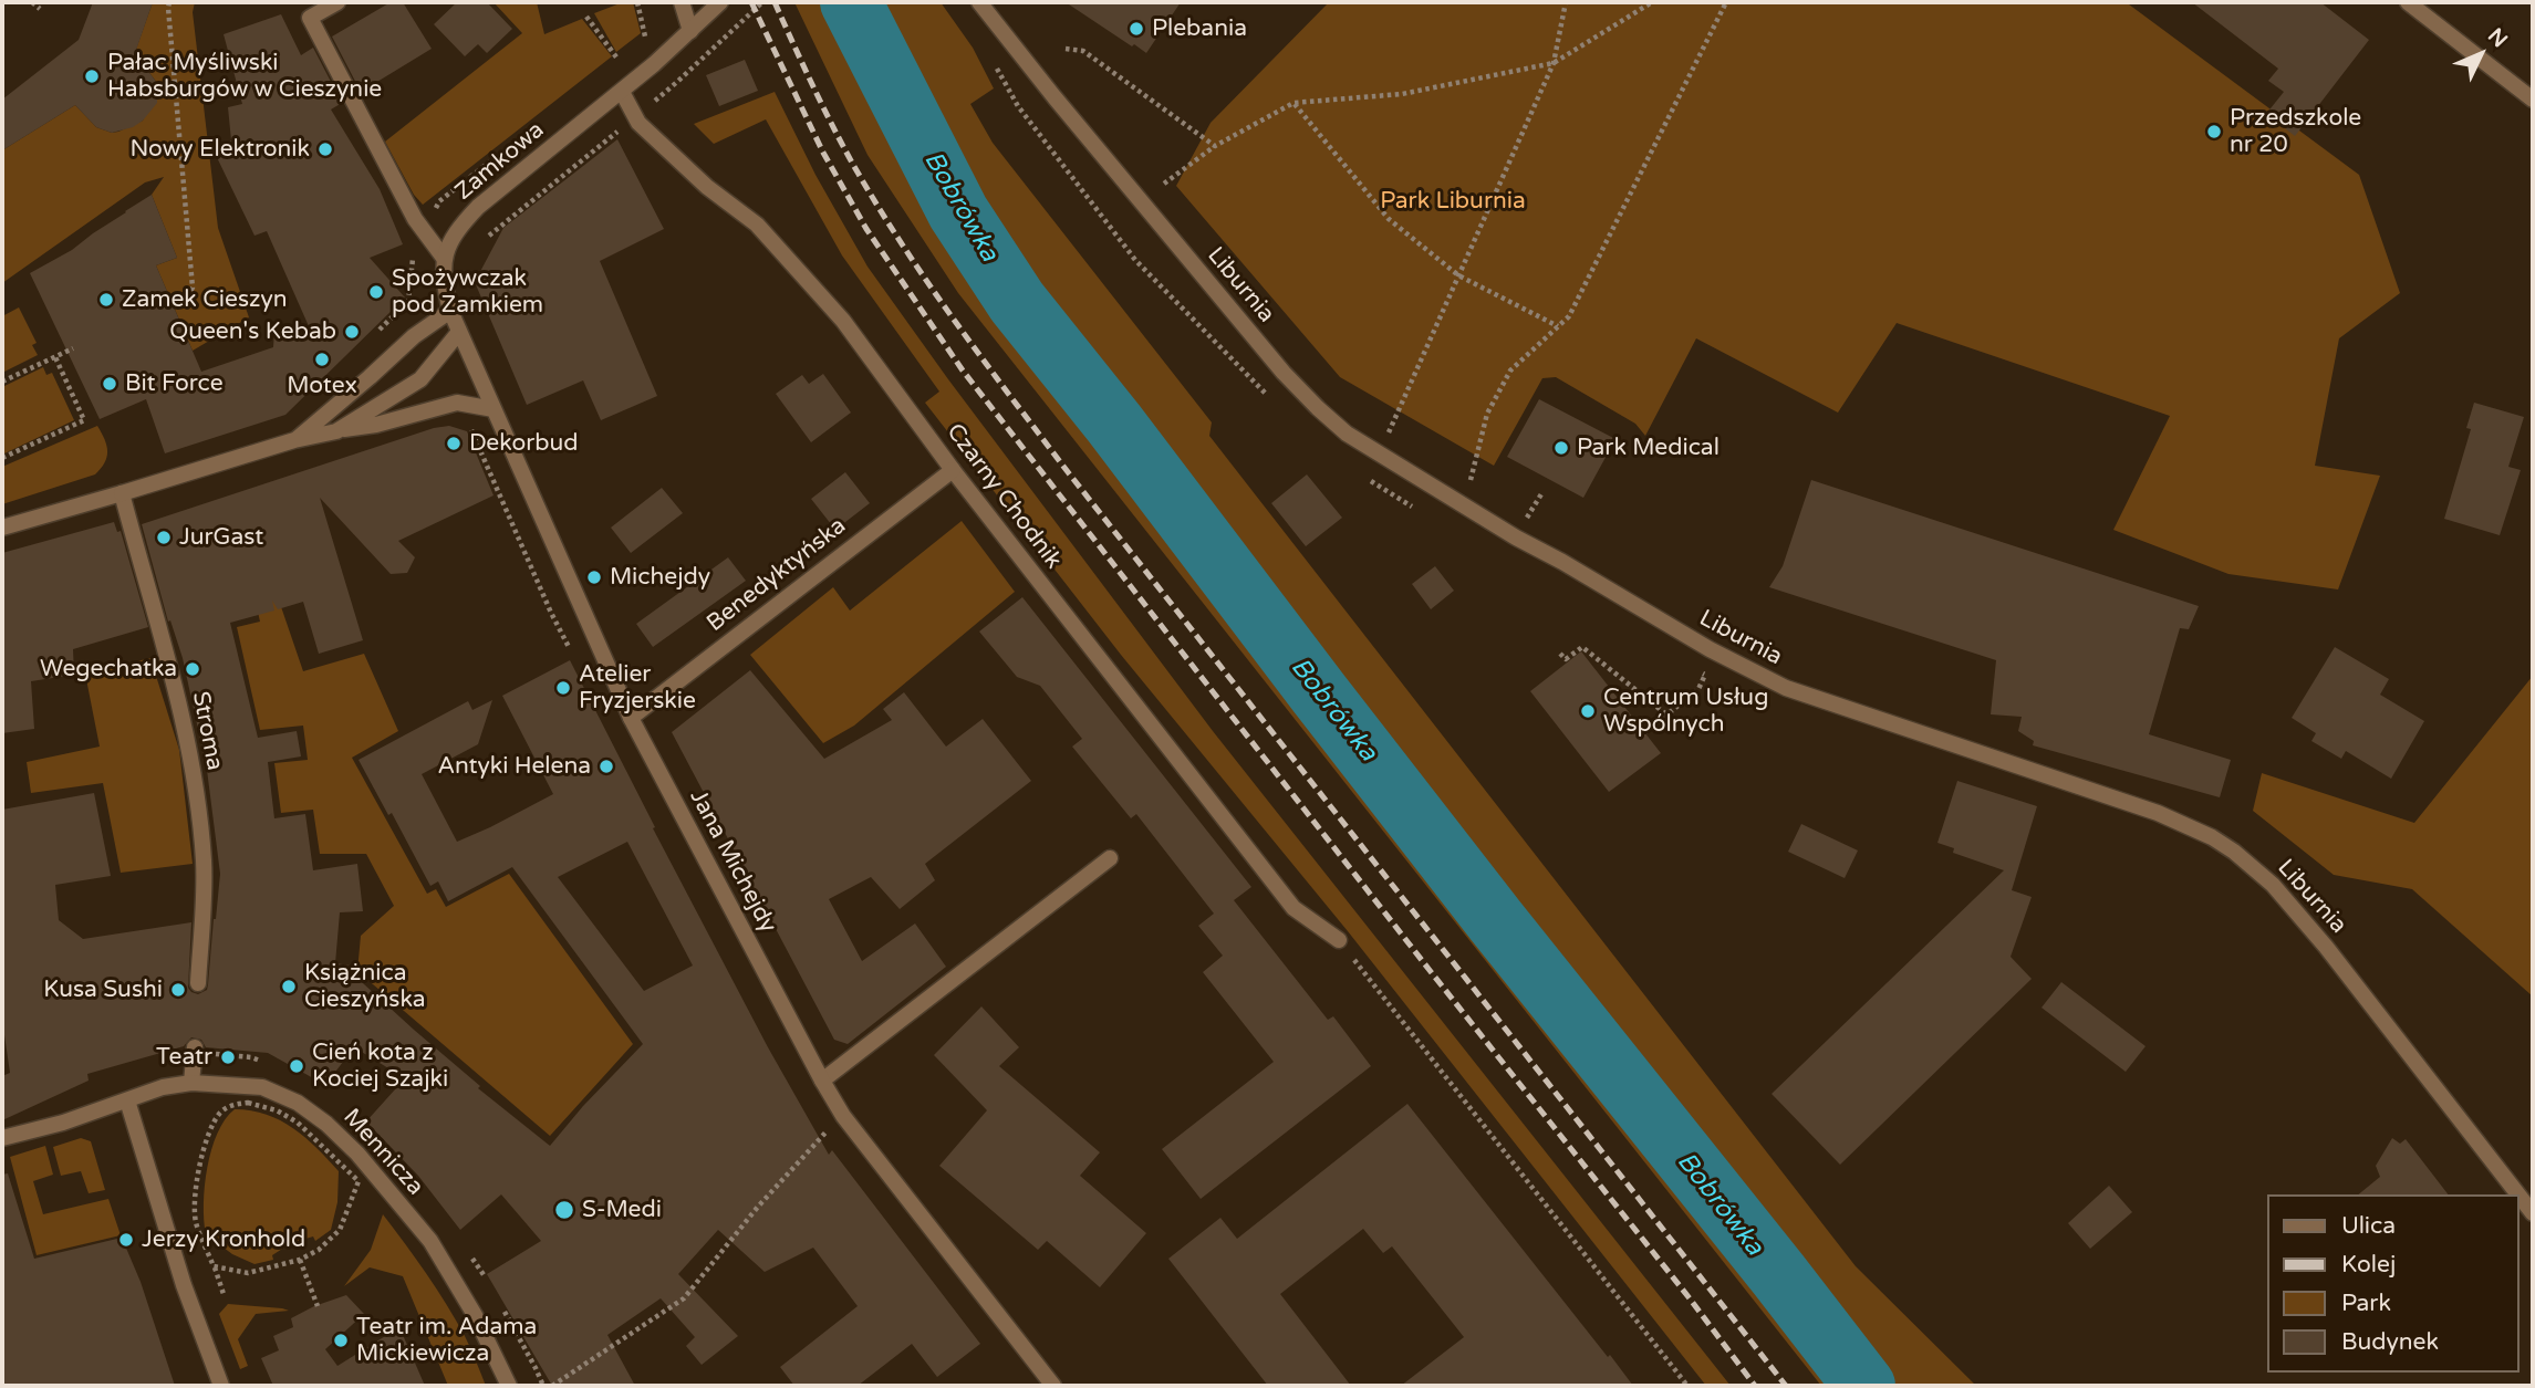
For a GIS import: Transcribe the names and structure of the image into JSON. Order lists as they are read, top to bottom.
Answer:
{
  "streets": {
    "street": [
      "Zamkowa",
      "Liburnia",
      "Czarny Chodnik",
      "Benedyktyńska",
      "Stroma",
      "Jana Michejdy",
      "Mennicza"
    ]
  },
  "crossings": [
    ["Zamkowa", "Czarny Chodnik"],
    ["Czarny Chodnik", "Benedyktyńska"],
    ["Benedyktyńska", "Jana Michejdy"]
  ],
  "water": ["Bobrówka"],
  "parks": ["Park Liburnia"],
  "places": [
    "Plebania",
    "Pałac Myśliwski Habsburgów w Cieszynie",
    "Przedszkole nr 20",
    "Nowy Elektronik",
    "Spożywczak pod Zamkiem",
    "Zamek Cieszyn",
    "Queen's Kebab",
    "Motex",
    "Bit Force",
    "Dekorbud",
    "Park Medical",
    "JurGast",
    "Michejdy",
    "Wegechatka",
    "Atelier Fryzjerskie",
    "Centrum Usług Wspólnych",
    "Antyki Helena",
    "Książnica Cieszyńska",
    "Kusa Sushi",
    "Teatr",
    "Cień kota z Kociej Szajki",
    "S-Medi",
    "Jerzy Kronhold",
    "Teatr im. Adama Mickiewicza"
  ],
  "legend": [
    "Ulica",
    "Kolej",
    "Park",
    "Budynek"
  ],
  "north": "top right"
}
